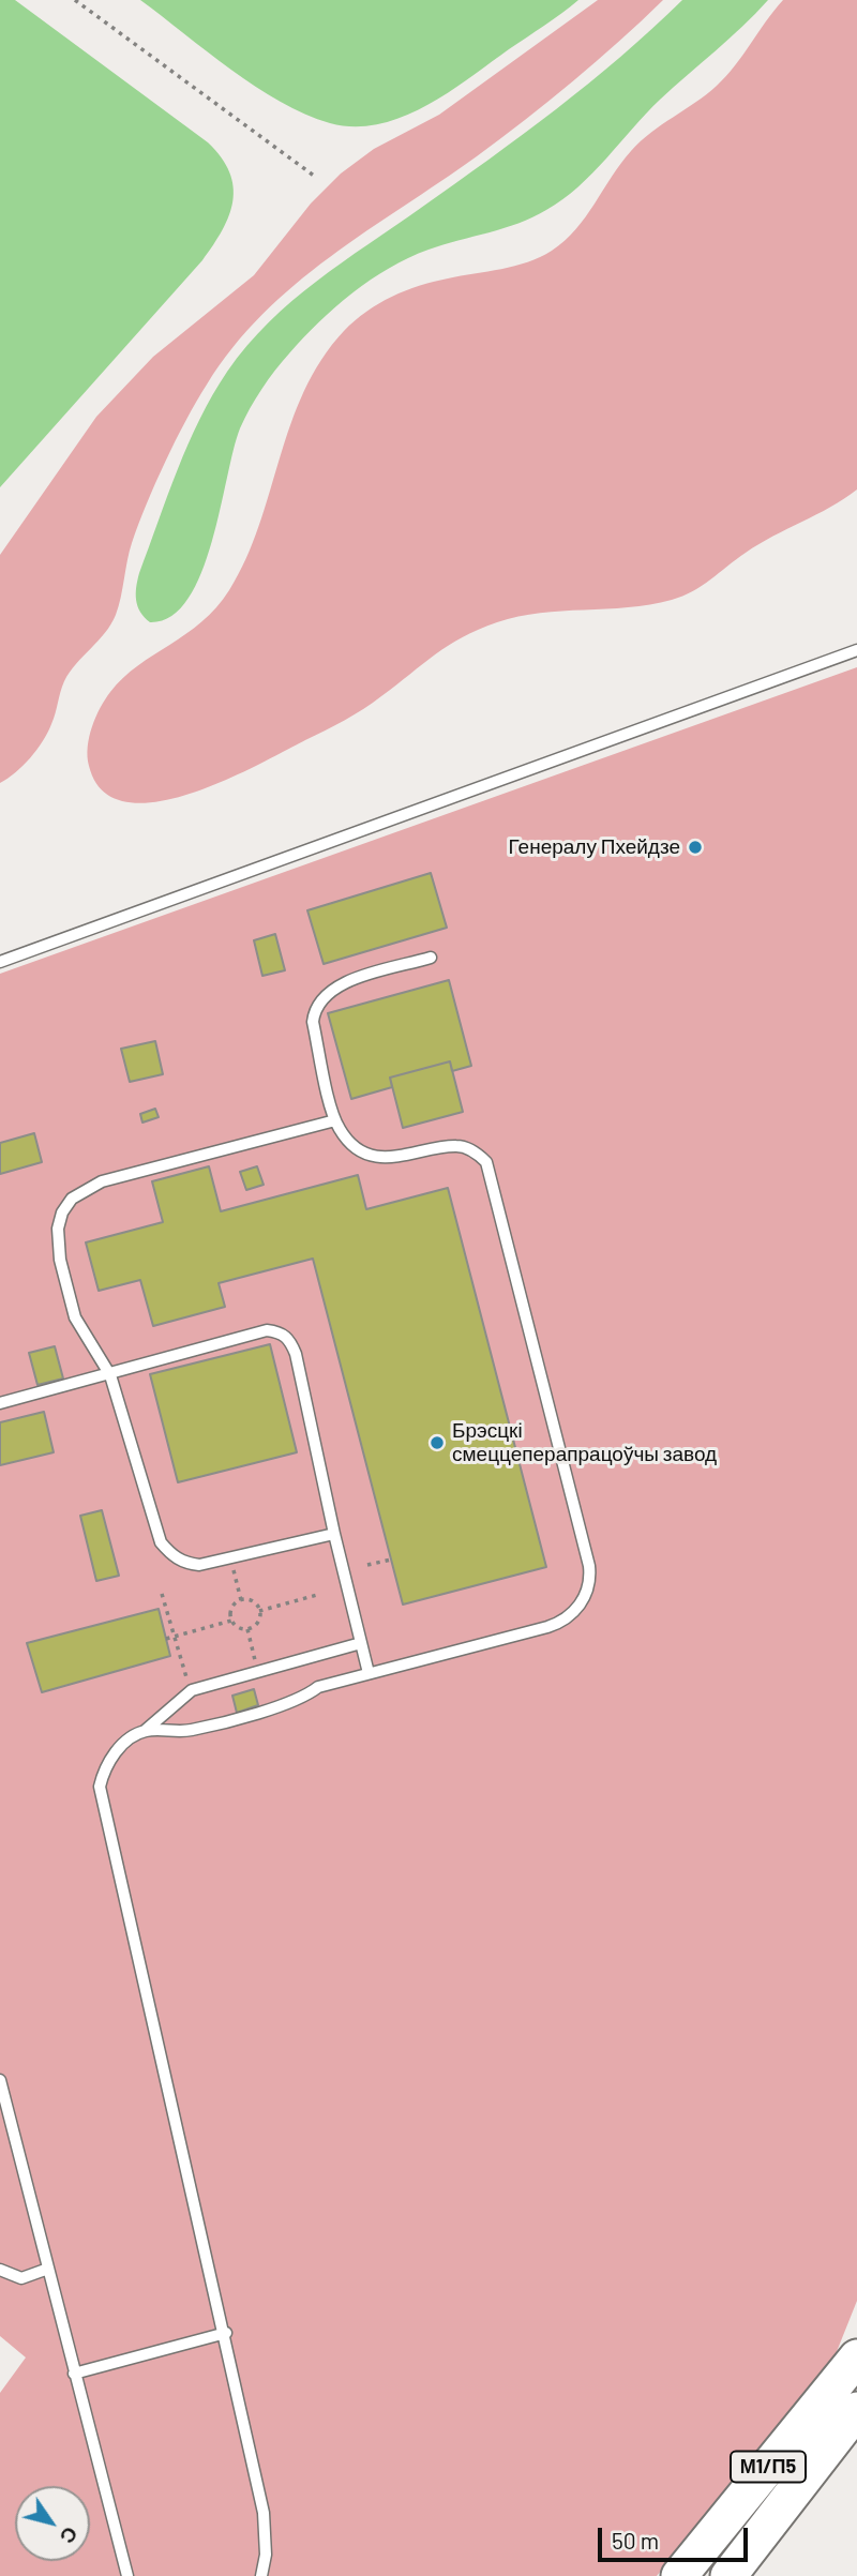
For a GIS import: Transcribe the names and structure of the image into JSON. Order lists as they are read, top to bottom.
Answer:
{
  "streets": {
    "highway": ["М1/П5"]
  },
  "places": ["Генералу Пхейдзе", "Брэсцкі смеццеперапрацоўчы завод"],
  "scale_bar": "50 m",
  "north": "bottom right"
}
